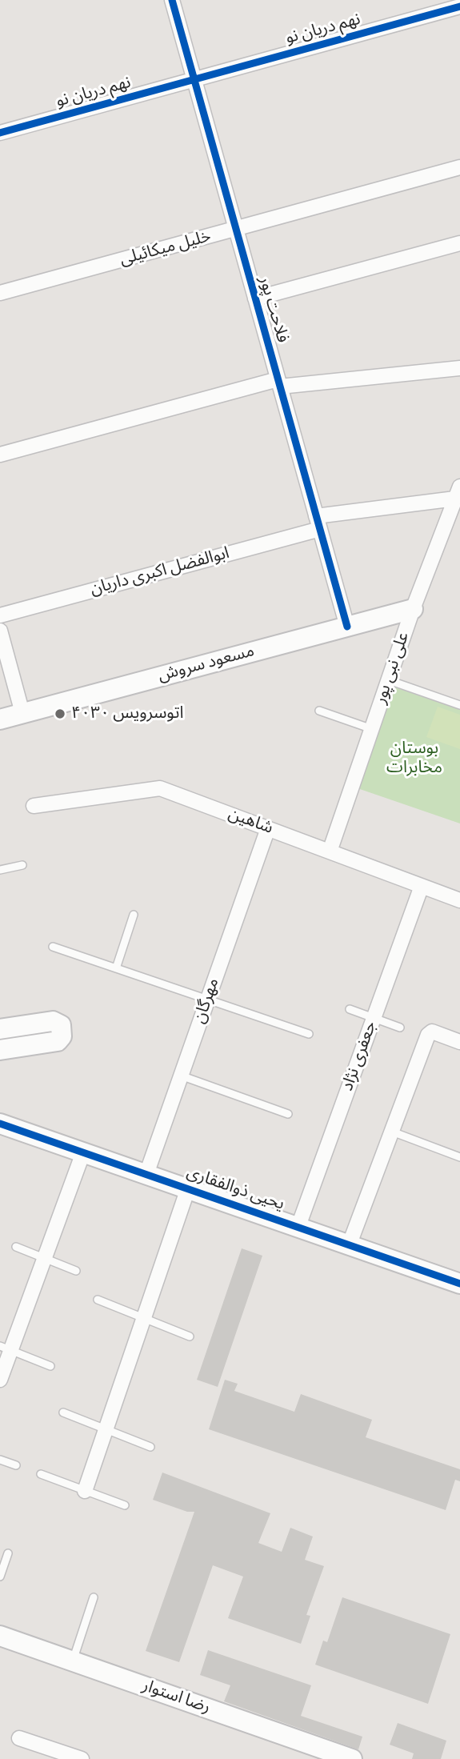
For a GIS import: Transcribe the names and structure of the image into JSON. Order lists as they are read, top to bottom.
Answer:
{
  "streets": {
    "street": [
      "نهم دریان نو",
      "نهم دریان‌ نو",
      "خلیل میکائیلی",
      "فلاحت پور",
      "ابوالفضل اکبری داریان",
      "مسعود سروش",
      "علی نبی پور",
      "شاهین",
      "مهرگان",
      "جعفری نژاد",
      "یحیی ذوالفقاری",
      "رضا استوار"
    ]
  },
  "crossings": [
    ["نهم دریان نو", "نهم دریان‌ نو"],
    ["نهم دریان نو", "فلاحت پور"],
    ["نهم دریان‌ نو", "فلاحت پور"],
    ["خلیل میکائیلی", "فلاحت پور"],
    ["فلاحت پور", "ابوالفضل اکبری داریان"],
    ["فلاحت پور", "مسعود سروش"],
    ["ابوالفضل اکبری داریان", "علی نبی پور"],
    ["مسعود سروش", "علی نبی پور"],
    ["علی نبی پور", "شاهین"],
    ["شاهین", "مهرگان"],
    ["شاهین", "جعفری نژاد"],
    ["مهرگان", "یحیی ذوالفقاری"],
    ["جعفری نژاد", "یحیی ذوالفقاری"]
  ],
  "parks": ["بوستان مخابرات"],
  "places": ["اتوسرویس ۴۰۳۰"]
}
